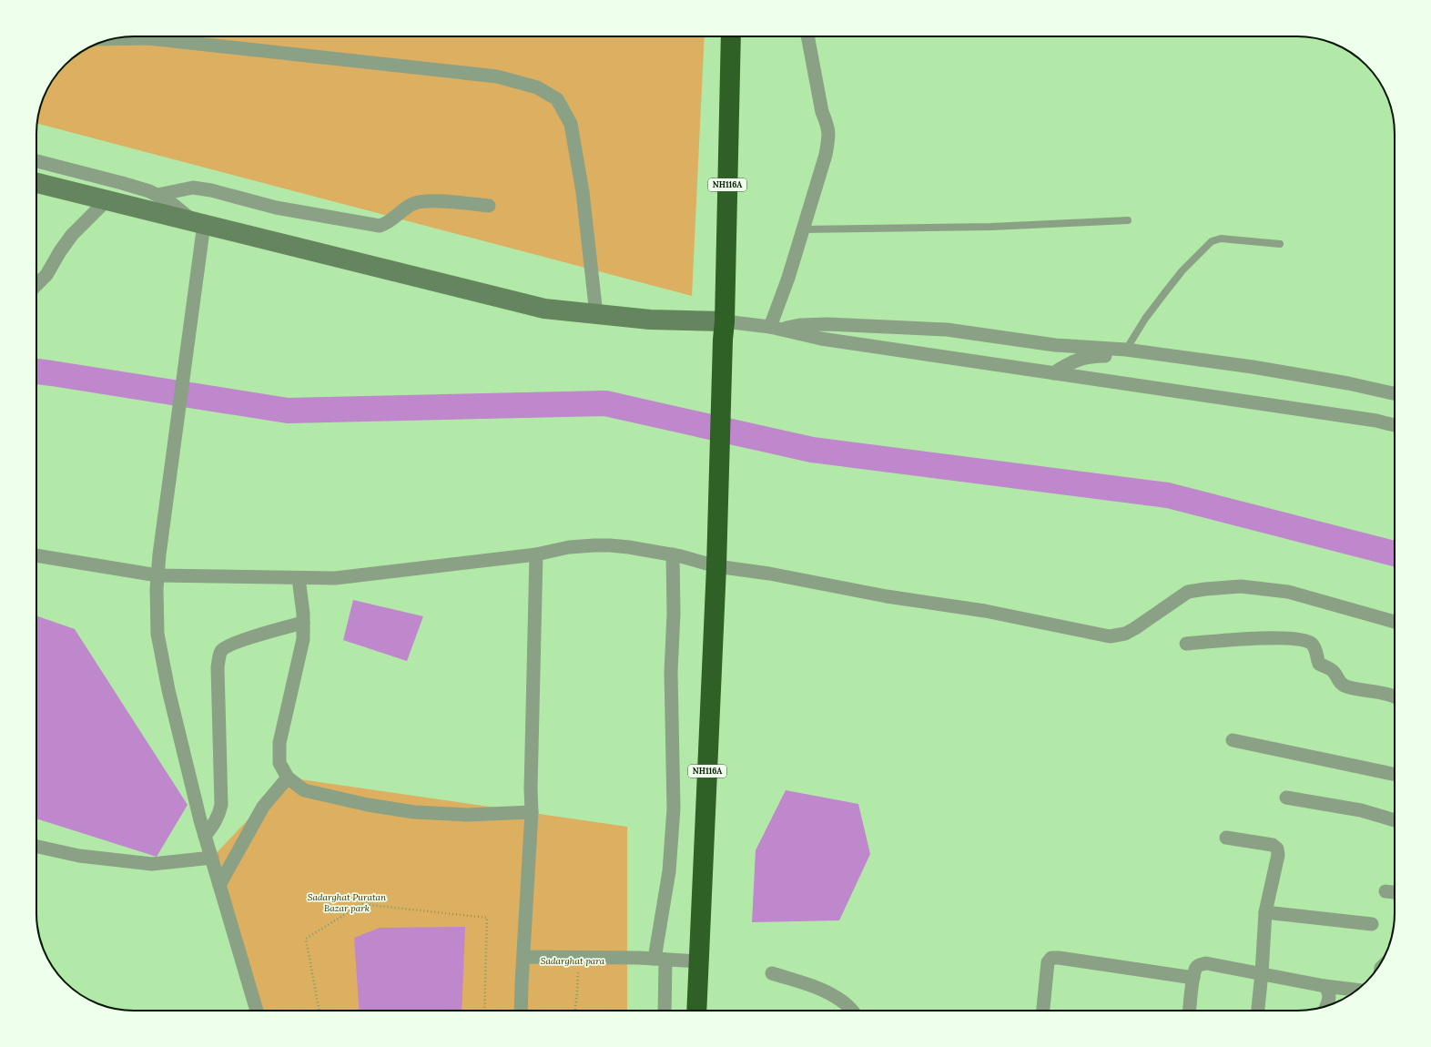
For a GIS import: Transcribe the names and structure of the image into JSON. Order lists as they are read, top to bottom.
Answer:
{
  "streets": {
    "highway": ["NH116A"]
  },
  "parks": ["Sadarghat Puratan Bazar park", "Sadarghat para"]
}
